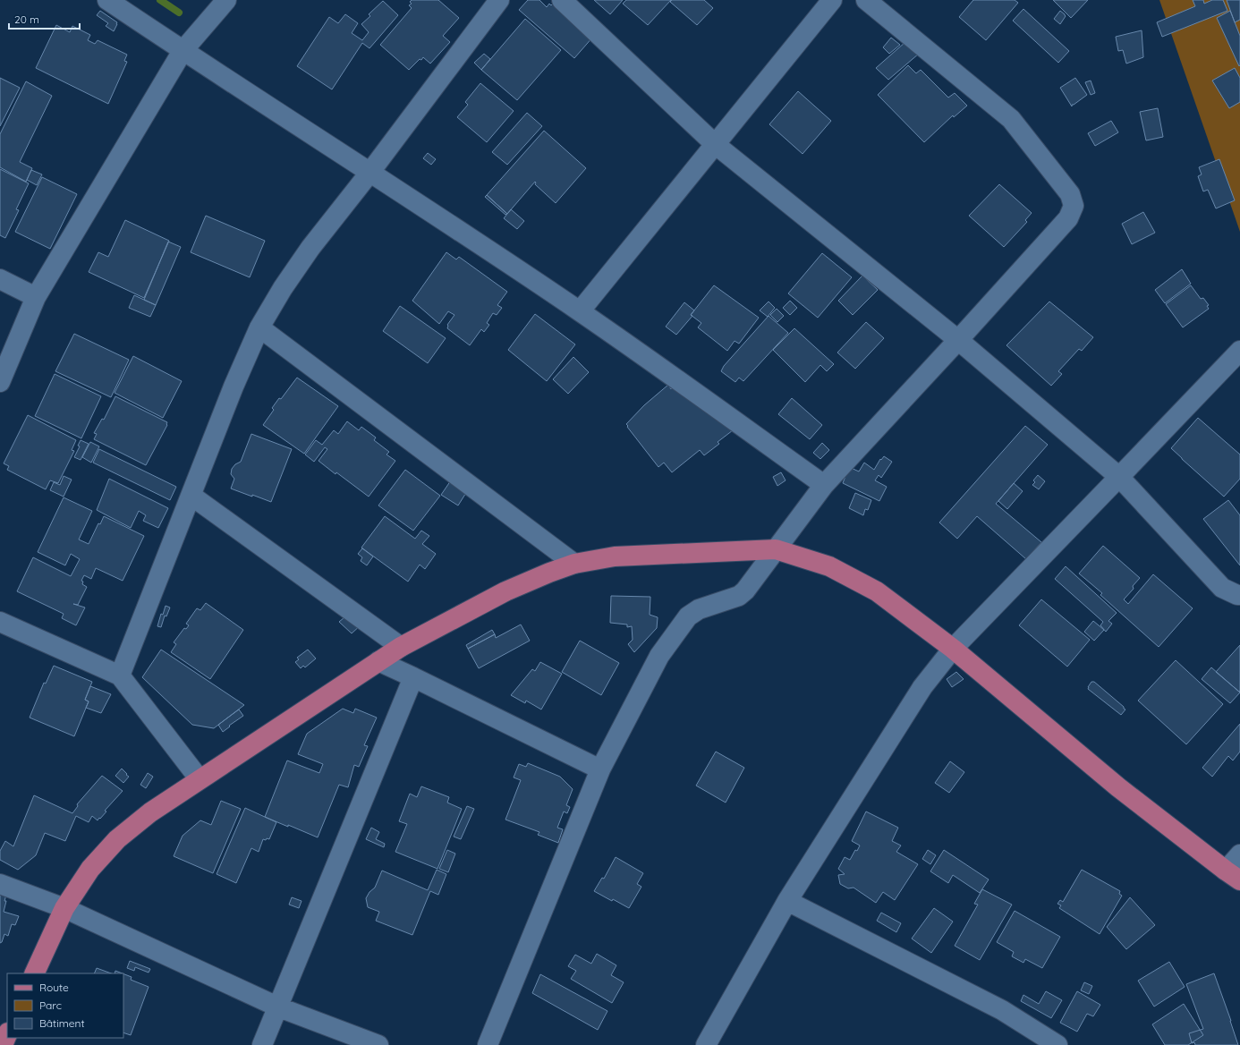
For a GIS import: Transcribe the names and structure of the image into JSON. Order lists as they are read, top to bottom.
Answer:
{
  "legend": ["Route", "Parc", "Bâtiment"],
  "scale_bar": "20 m"
}
